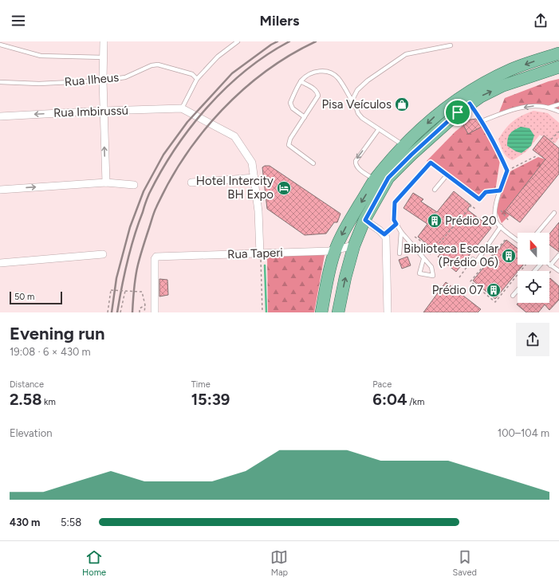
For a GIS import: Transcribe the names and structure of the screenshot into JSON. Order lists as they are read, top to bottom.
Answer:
{
  "streets": {
    "street": ["Rua Imbirussú", "Rua Taperi"],
    "lane": ["Rua Ilheus"]
  },
  "one_way": ["Rua Imbirussú"],
  "places": {
    "shop": ["Pisa Veículos"],
    "hotel": ["Hotel Intercity BH Expo"],
    "building": ["Prédio 20", "Biblioteca Escolar (Prédio 06)", "Prédio 07"]
  },
  "scale_bar": "50 m",
  "north": "top",
  "page": {
    "header": "Milers",
    "scale": "50 m",
    "heading": ["Evening run", "19:08 · 6 × 430 m"],
    "stats": [
      ["Distance", "2.58 km"],
      ["Time", "15:39"],
      ["Pace", "6:04 /km"]
    ],
    "chart": ["Elevation", "100–104 m"],
    "list": [
      {
        "name": "430 m",
        "note": "5:58"
      }
    ],
    "tabs": ["Home", "Map", "Saved"]
  }
}
